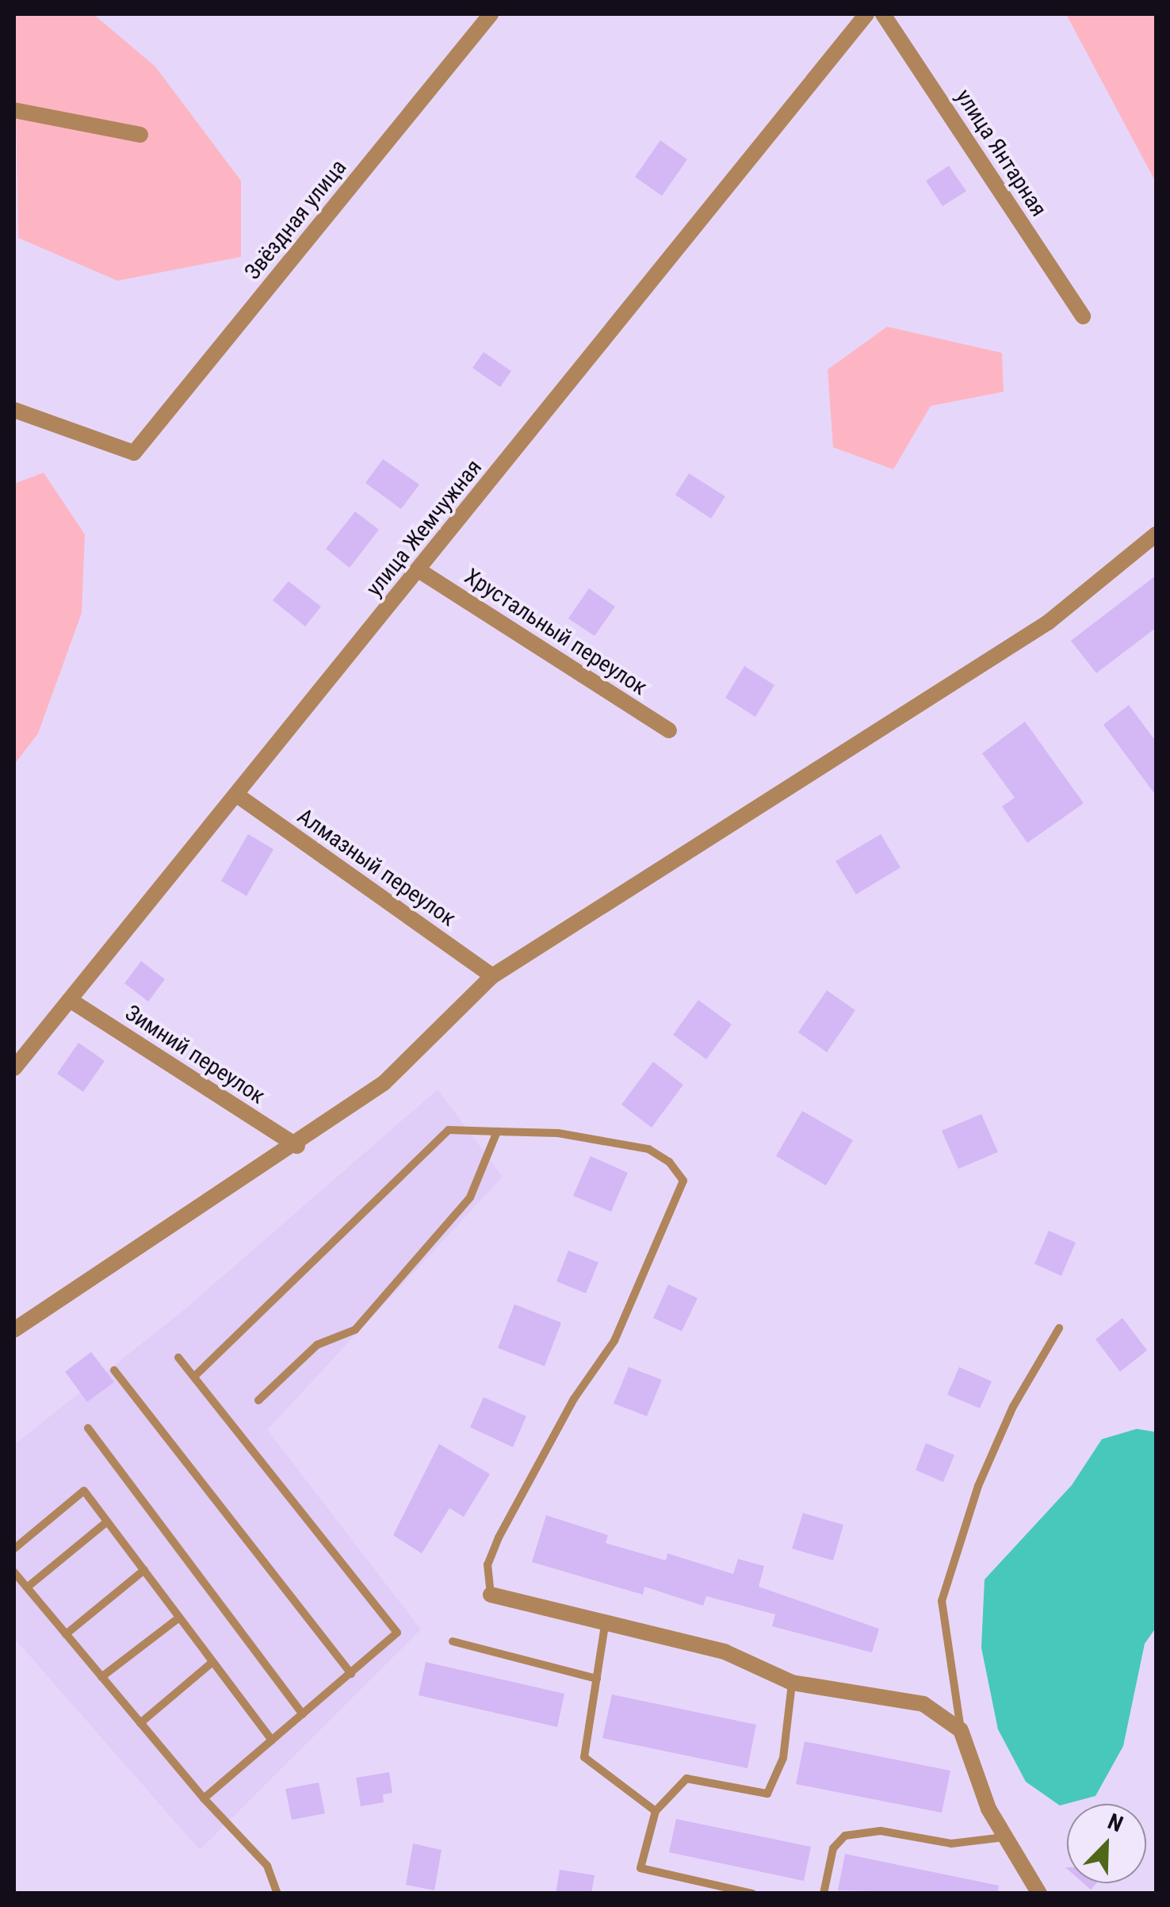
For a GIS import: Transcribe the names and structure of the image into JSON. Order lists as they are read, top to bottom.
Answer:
{
  "streets": {
    "street": [
      "улица Янтарная",
      "Звёздная улица",
      "улица Жемчужная",
      "Хрустальный переулок",
      "Алмазный переулок",
      "Зимний переулок"
    ]
  },
  "crossings": [
    ["улица Жемчужная", "Хрустальный переулок"],
    ["улица Жемчужная", "Алмазный переулок"],
    ["улица Жемчужная", "Зимний переулок"]
  ],
  "north": "top right"
}
